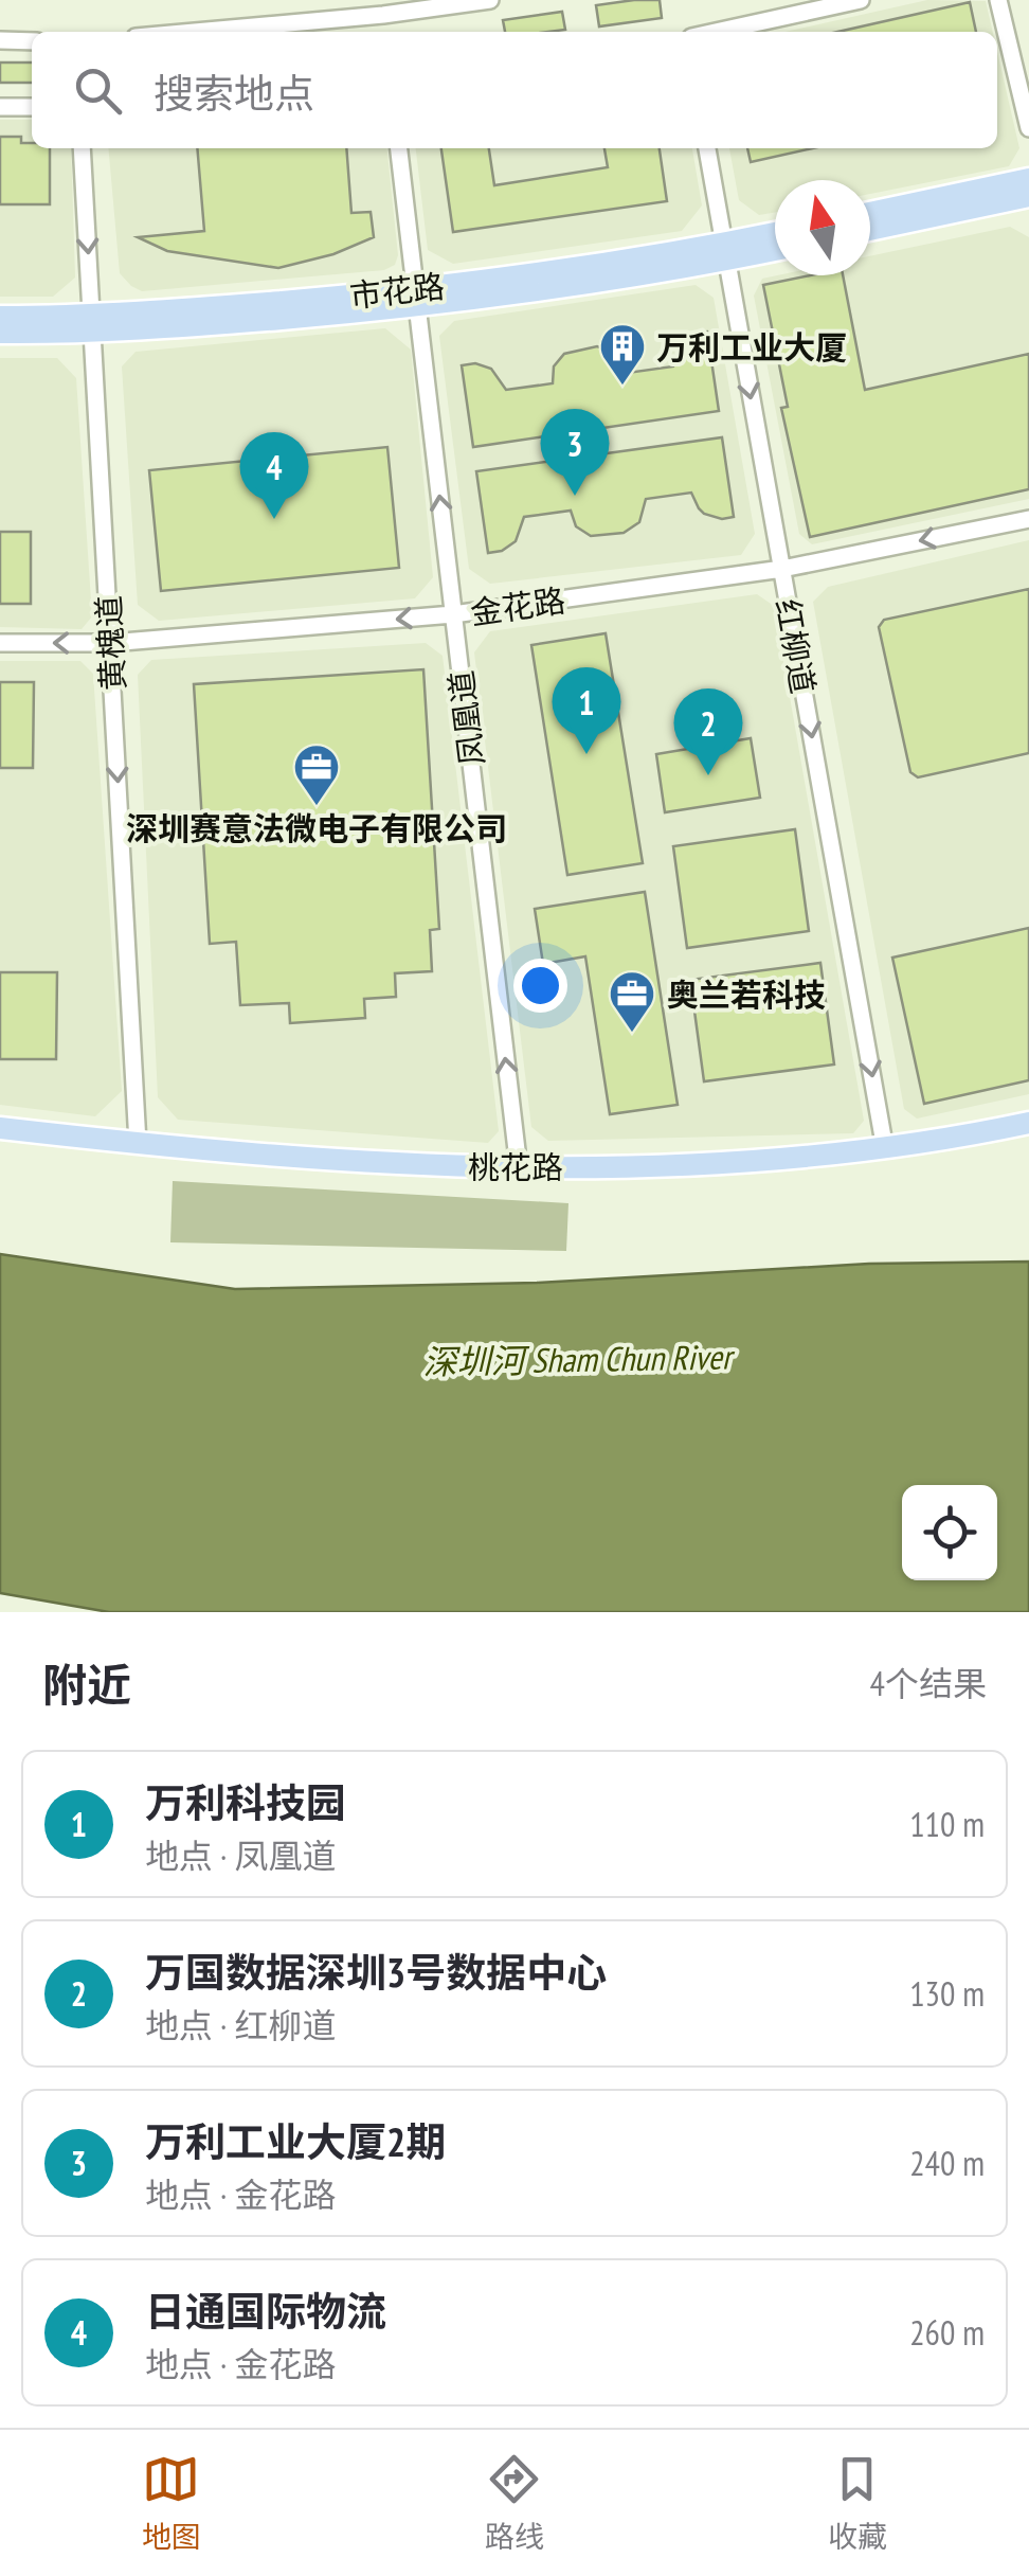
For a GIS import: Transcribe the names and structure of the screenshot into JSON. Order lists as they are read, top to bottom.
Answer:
{
  "streets": {
    "main road": ["市花路", "桃花路"],
    "street": [
      "金花路",
      "黄槐道",
      "红柳道",
      "凤凰道"
    ]
  },
  "crossings": [
    ["市花路", "黄槐道"],
    ["市花路", "红柳道"],
    ["市花路", "凤凰道"],
    ["金花路", "黄槐道"],
    ["金花路", "红柳道"],
    ["金花路", "凤凰道"],
    ["黄槐道", "桃花路"],
    ["红柳道", "桃花路"],
    ["凤凰道", "桃花路"]
  ],
  "one_way": [
    "金花路",
    "黄槐道",
    "红柳道",
    "凤凰道"
  ],
  "water": ["深圳河 Sham Chun River"],
  "places": {
    "building": ["万利工业大厦"],
    "office": ["深圳赛意法微电子有限公司", "奥兰若科技"]
  },
  "north": "top",
  "page": {
    "search": "搜索地点",
    "pins": [
      "3",
      "4",
      "1",
      "2"
    ],
    "heading": ["附近", "4个结果"],
    "list": [
      {
        "mark": "1",
        "name": "万利科技园",
        "note": "地点 · 凤凰道",
        "value": "110 m"
      },
      {
        "mark": "2",
        "name": "万国数据深圳3号数据中心",
        "note": "地点 · 红柳道",
        "value": "130 m"
      },
      {
        "mark": "3",
        "name": "万利工业大厦2期",
        "note": "地点 · 金花路",
        "value": "240 m"
      },
      {
        "mark": "4",
        "name": "日通国际物流",
        "note": "地点 · 金花路",
        "value": "260 m"
      }
    ],
    "nav": ["地图", "路线", "收藏"]
  }
}
